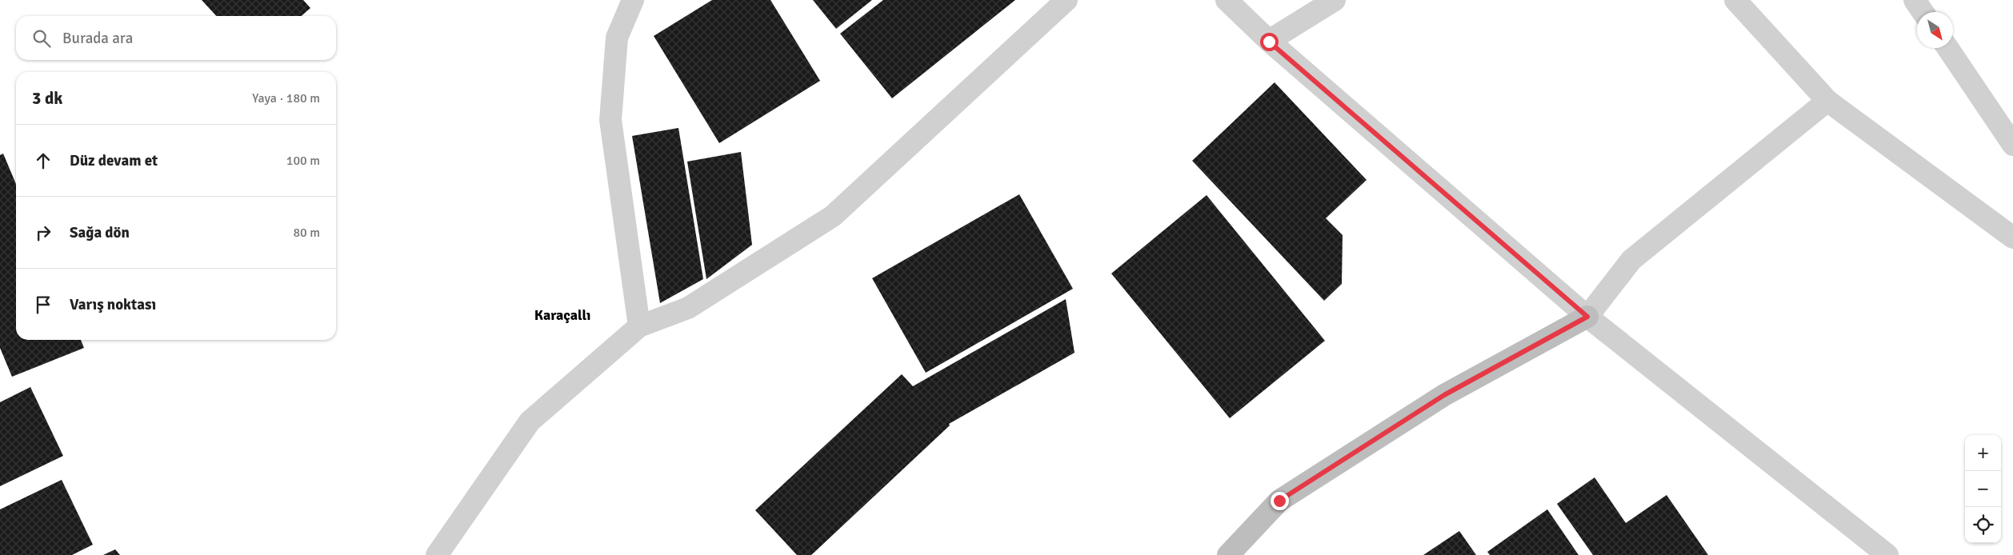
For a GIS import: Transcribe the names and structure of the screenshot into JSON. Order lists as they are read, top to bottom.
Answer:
{
  "districts": ["Karaçallı"],
  "north": "bottom right",
  "page": {
    "search": "Burada ara",
    "heading": ["3 dk", "Yaya · 180 m"],
    "list": [
      ["Düz devam et", "100 m"],
      ["Sağa dön", "80 m"],
      "Varış noktası"
    ],
    "map_buttons": ["+", "−"]
  }
}
